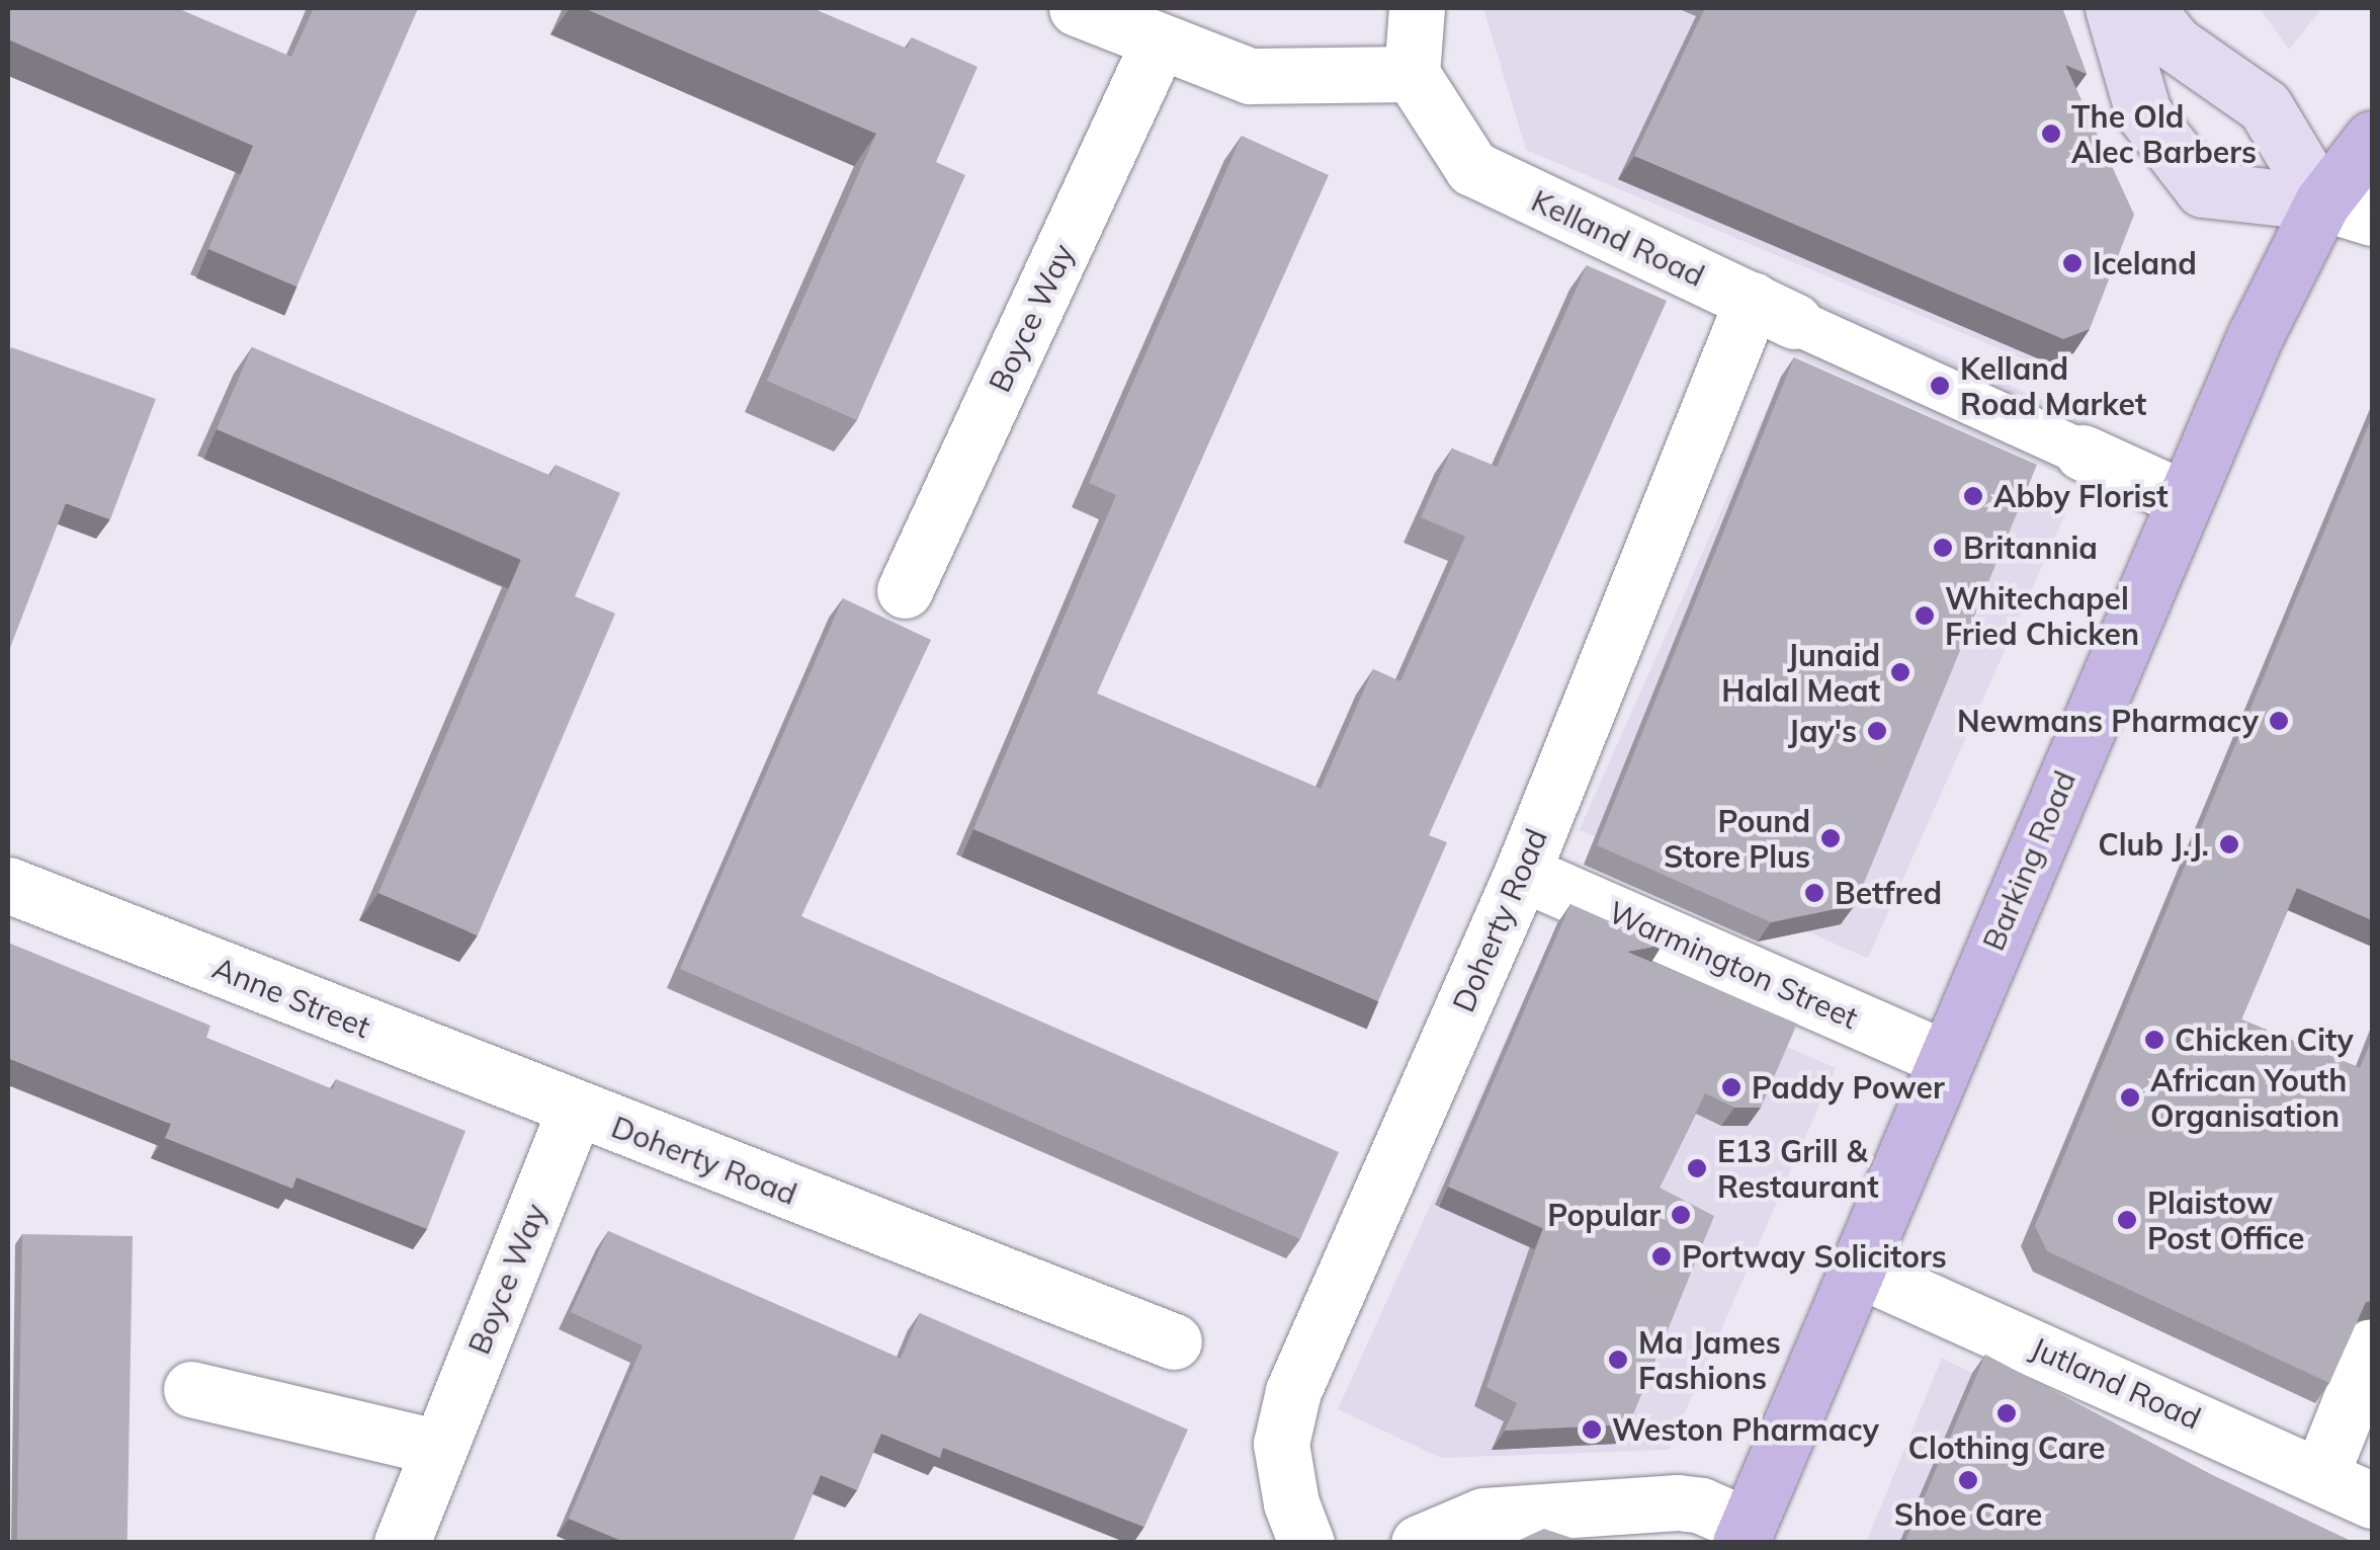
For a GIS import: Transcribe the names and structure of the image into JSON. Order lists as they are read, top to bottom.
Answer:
{
  "streets": {
    "main road": ["Barking Road"],
    "street": [
      "Kelland Road",
      "Boyce Way",
      "Doherty Road",
      "Warmington Street",
      "Anne Street",
      "Jutland Road"
    ]
  },
  "crossings": [
    ["Kelland Road", "Barking Road"],
    ["Kelland Road", "Doherty Road"],
    ["Boyce Way", "Doherty Road"],
    ["Boyce Way", "Anne Street"],
    ["Barking Road", "Warmington Street"],
    ["Barking Road", "Jutland Road"],
    ["Doherty Road", "Warmington Street"],
    ["Doherty Road", "Anne Street"]
  ],
  "places": [
    "The Old Alec Barbers",
    "Iceland",
    "Kelland Road Market",
    "Abby Florist",
    "Britannia",
    "Whitechapel Fried Chicken",
    "Junaid Halal Meat",
    "Newmans Pharmacy",
    "Jay's",
    "Pound Store Plus",
    "Club J.J.",
    "Betfred",
    "Chicken City",
    "Paddy Power",
    "African Youth Organisation",
    "E13 Grill & Restaurant",
    "Popular",
    "Plaistow Post Office",
    "Portway Solicitors",
    "Ma James Fashions",
    "Clothing Care",
    "Weston Pharmacy",
    "Shoe Care"
  ]
}
